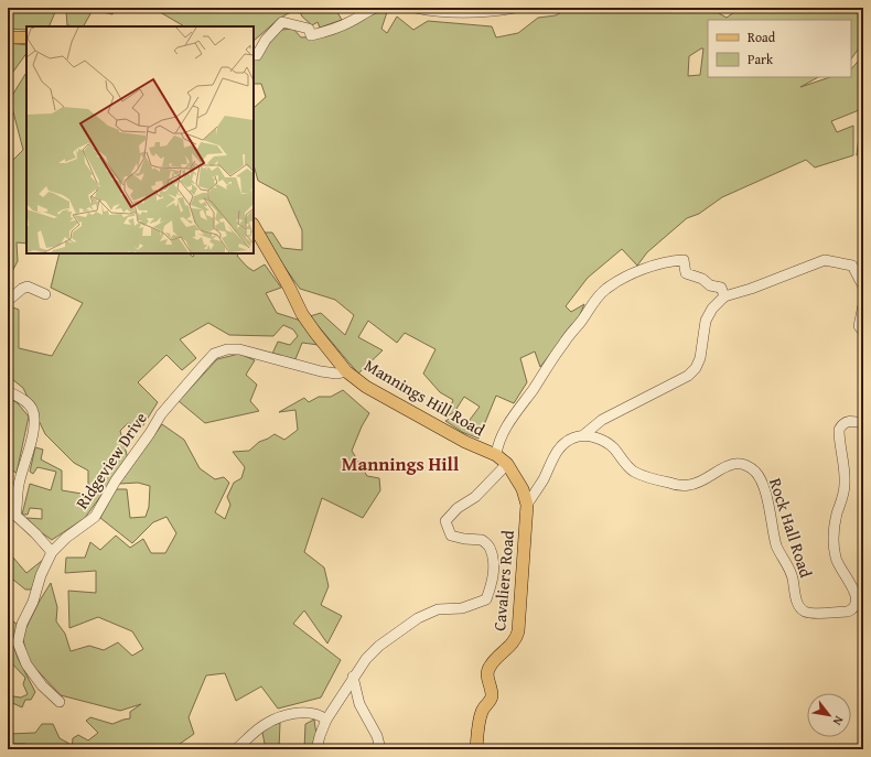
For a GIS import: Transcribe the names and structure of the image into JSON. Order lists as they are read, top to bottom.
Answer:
{
  "streets": {
    "main road": ["Mannings Hill Road", "Cavaliers Road"],
    "street": ["Ridgeview Drive", "Rock Hall Road"]
  },
  "crossings": [
    ["Mannings Hill Road", "Ridgeview Drive"],
    ["Mannings Hill Road", "Cavaliers Road"]
  ],
  "districts": ["Mannings Hill"],
  "legend": ["Road", "Park"],
  "north": "bottom right"
}
